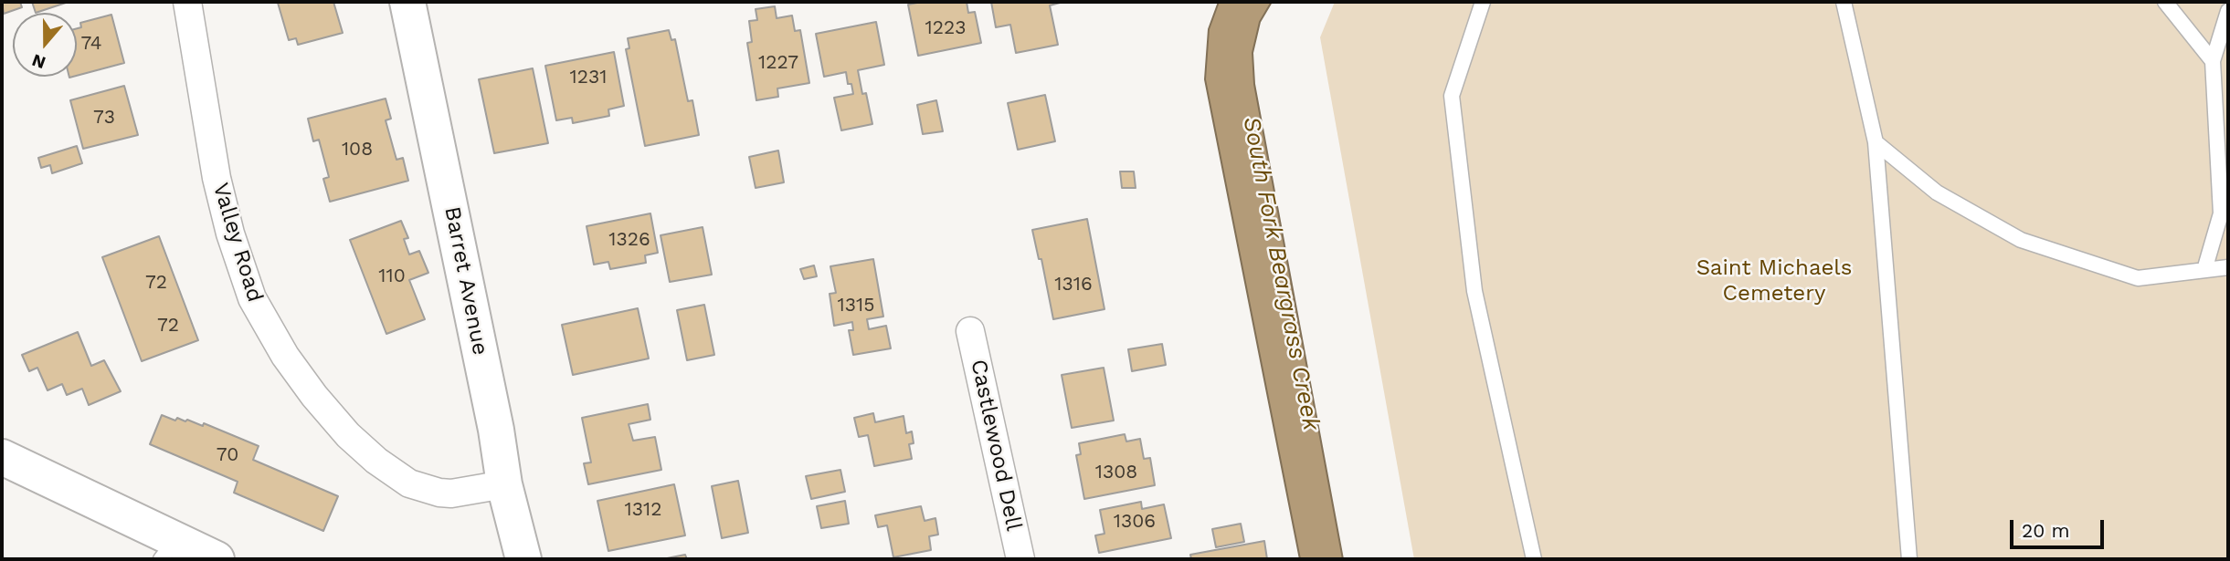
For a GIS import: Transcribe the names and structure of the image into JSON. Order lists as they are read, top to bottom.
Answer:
{
  "streets": {
    "street": ["Valley Road", "Barret Avenue", "Castlewood Dell"]
  },
  "crossings": [
    ["Valley Road", "Barret Avenue"]
  ],
  "water": ["South Fork Beargrass Creek"],
  "parks": ["Saint Michaels Cemetery"],
  "house_numbers": [
    "1223",
    "74",
    "1227",
    "1231",
    "73",
    "108",
    "1326",
    "110",
    "72",
    "1316",
    "1315",
    "72",
    "70",
    "1308",
    "1312",
    "1306"
  ],
  "scale_bar": "20 m",
  "north": "bottom"
}
